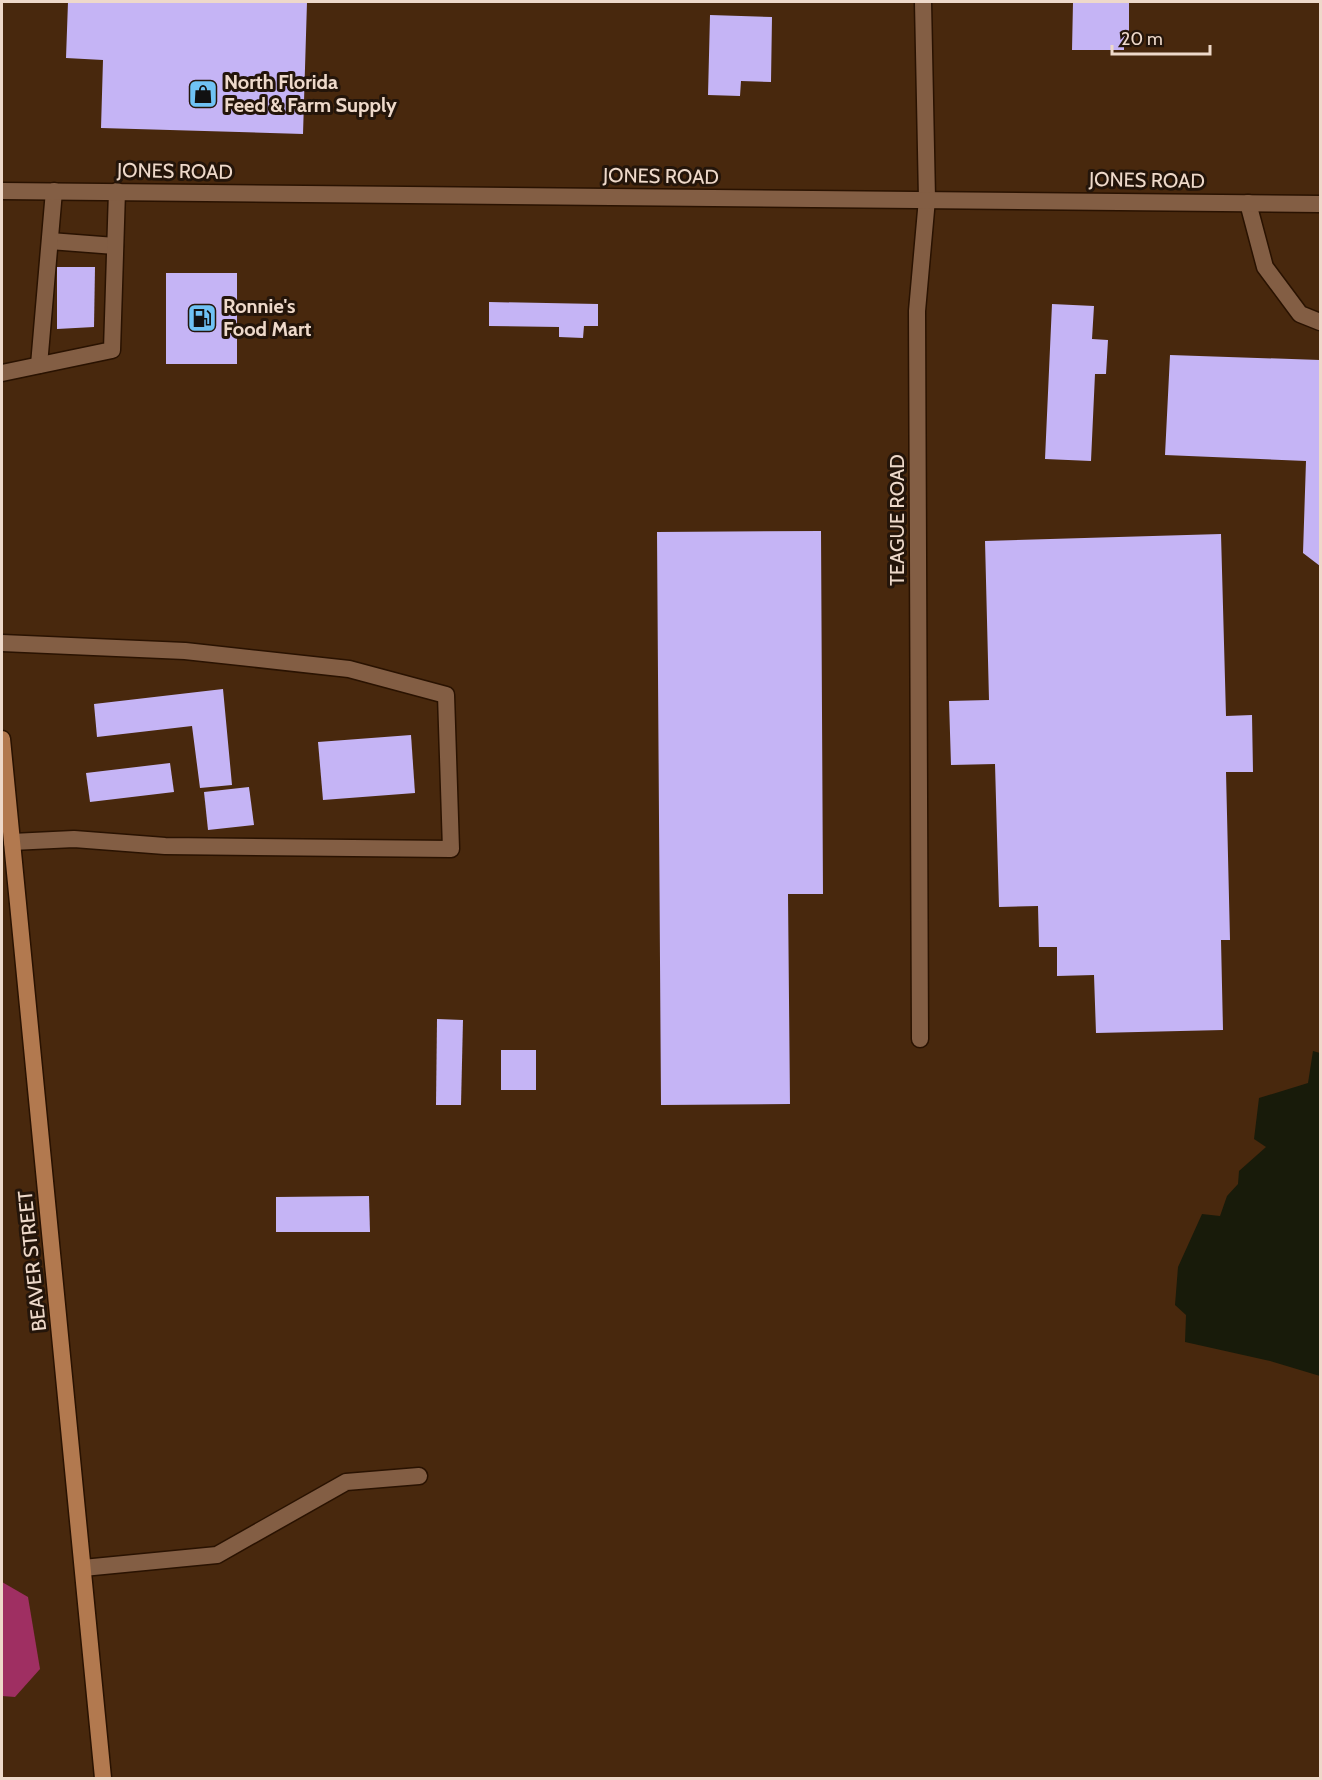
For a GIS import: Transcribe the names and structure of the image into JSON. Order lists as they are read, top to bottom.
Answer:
{
  "streets": {
    "main road": ["BEAVER STREET"],
    "street": ["JONES ROAD", "TEAGUE ROAD"]
  },
  "crossings": [
    ["JONES ROAD", "TEAGUE ROAD"]
  ],
  "places": {
    "shop": ["North Florida Feed & Farm Supply"],
    "fuel station": ["Ronnie's Food Mart"]
  },
  "scale_bar": "20 m"
}
